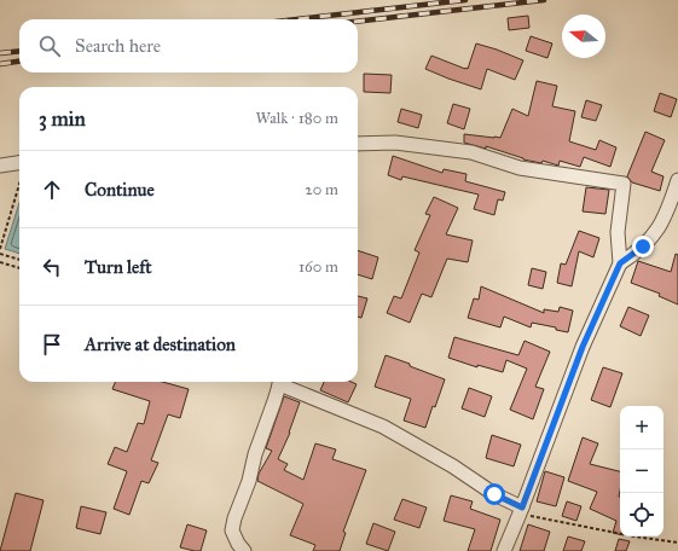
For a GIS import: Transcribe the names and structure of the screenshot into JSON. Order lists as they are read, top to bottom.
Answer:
{
  "north": "left",
  "page": {
    "search": "Search here",
    "heading": ["3 min", "Walk · 180 m"],
    "list": [
      ["Continue", "20 m"],
      ["Turn left", "160 m"],
      "Arrive at destination"
    ],
    "map_buttons": ["+", "−"]
  }
}
